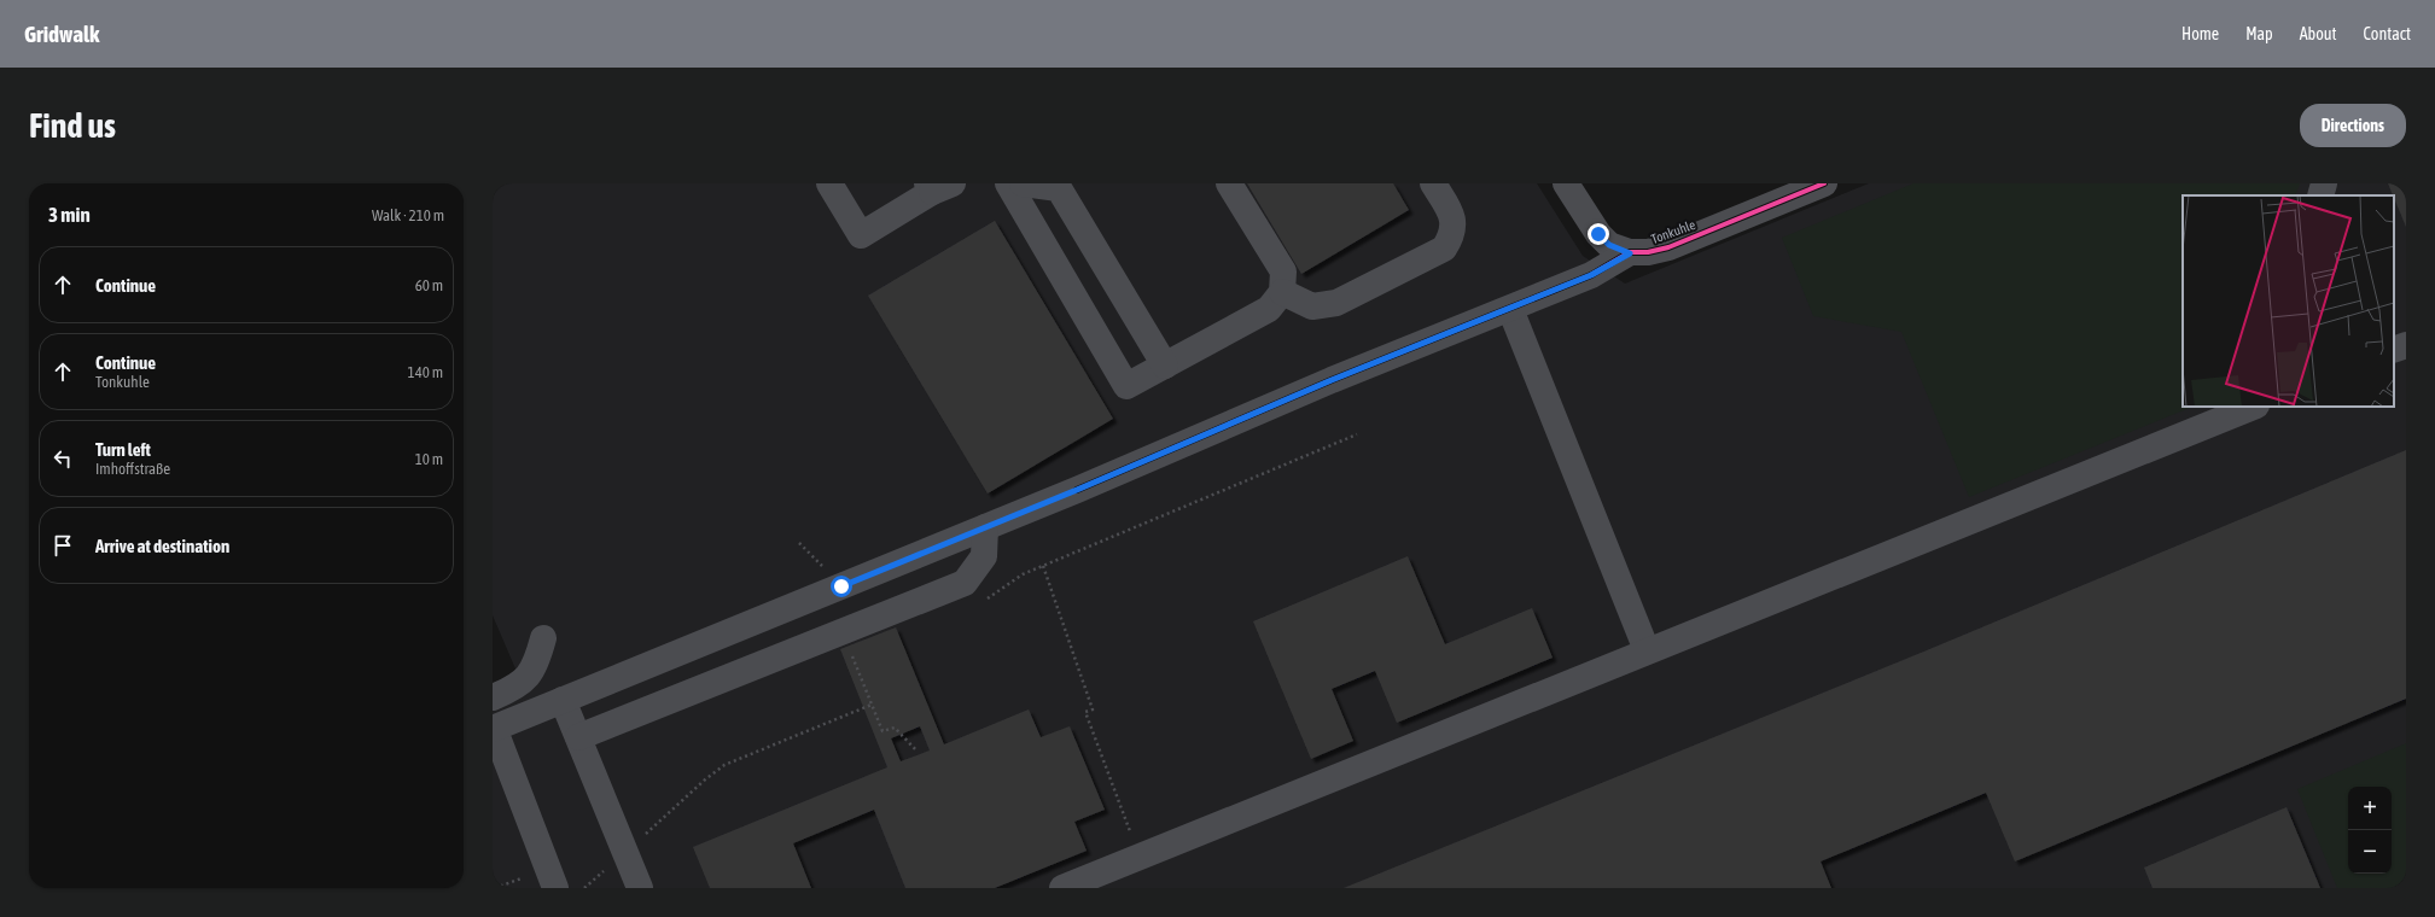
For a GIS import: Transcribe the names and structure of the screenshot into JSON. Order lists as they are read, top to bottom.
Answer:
{
  "streets": {
    "street": ["Tonkuhle"]
  },
  "page": {
    "header": "Gridwalk",
    "nav": [
      "Home",
      "Map",
      "About",
      "Contact"
    ],
    "buttons": "Directions",
    "title": "Find us",
    "heading": ["3 min", "Walk · 210 m"],
    "list": [
      ["Continue", "60 m"],
      ["Continue", "Tonkuhle", "140 m"],
      ["Turn left", "Imhoffstraße", "10 m"],
      "Arrive at destination"
    ],
    "map_buttons": ["+", "−"]
  }
}
